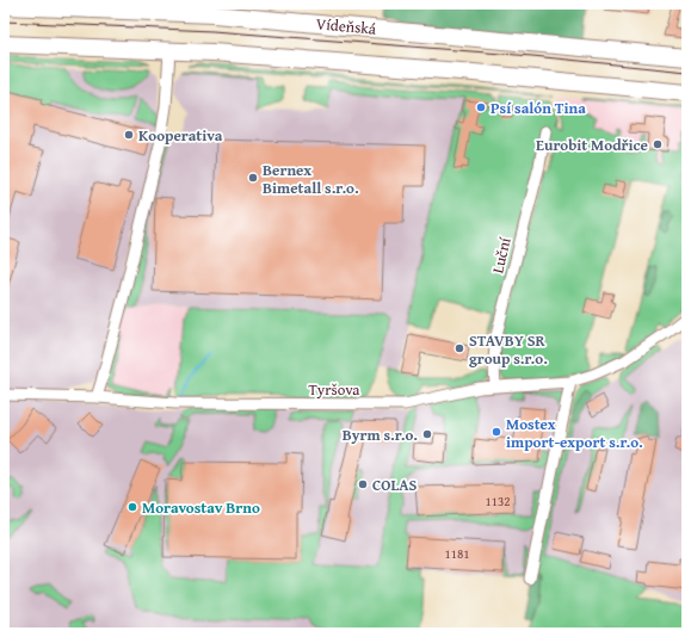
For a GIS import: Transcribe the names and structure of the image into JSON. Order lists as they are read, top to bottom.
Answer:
{
  "streets": {
    "highway": ["Vídeňská"],
    "street": ["Luční", "Tyršova"]
  },
  "crossings": [
    ["Luční", "Tyršova"]
  ],
  "places": [
    "Psí salón Tina",
    "Kooperativa",
    "Eurobit Modřice",
    "Bernex Bimetall s.r.o.",
    "STAVBY SR group s.r.o.",
    "Mostex import-export s.r.o.",
    "Byrm s.r.o.",
    "COLAS",
    "Moravostav Brno"
  ],
  "house_numbers": ["1132", "1181"]
}
